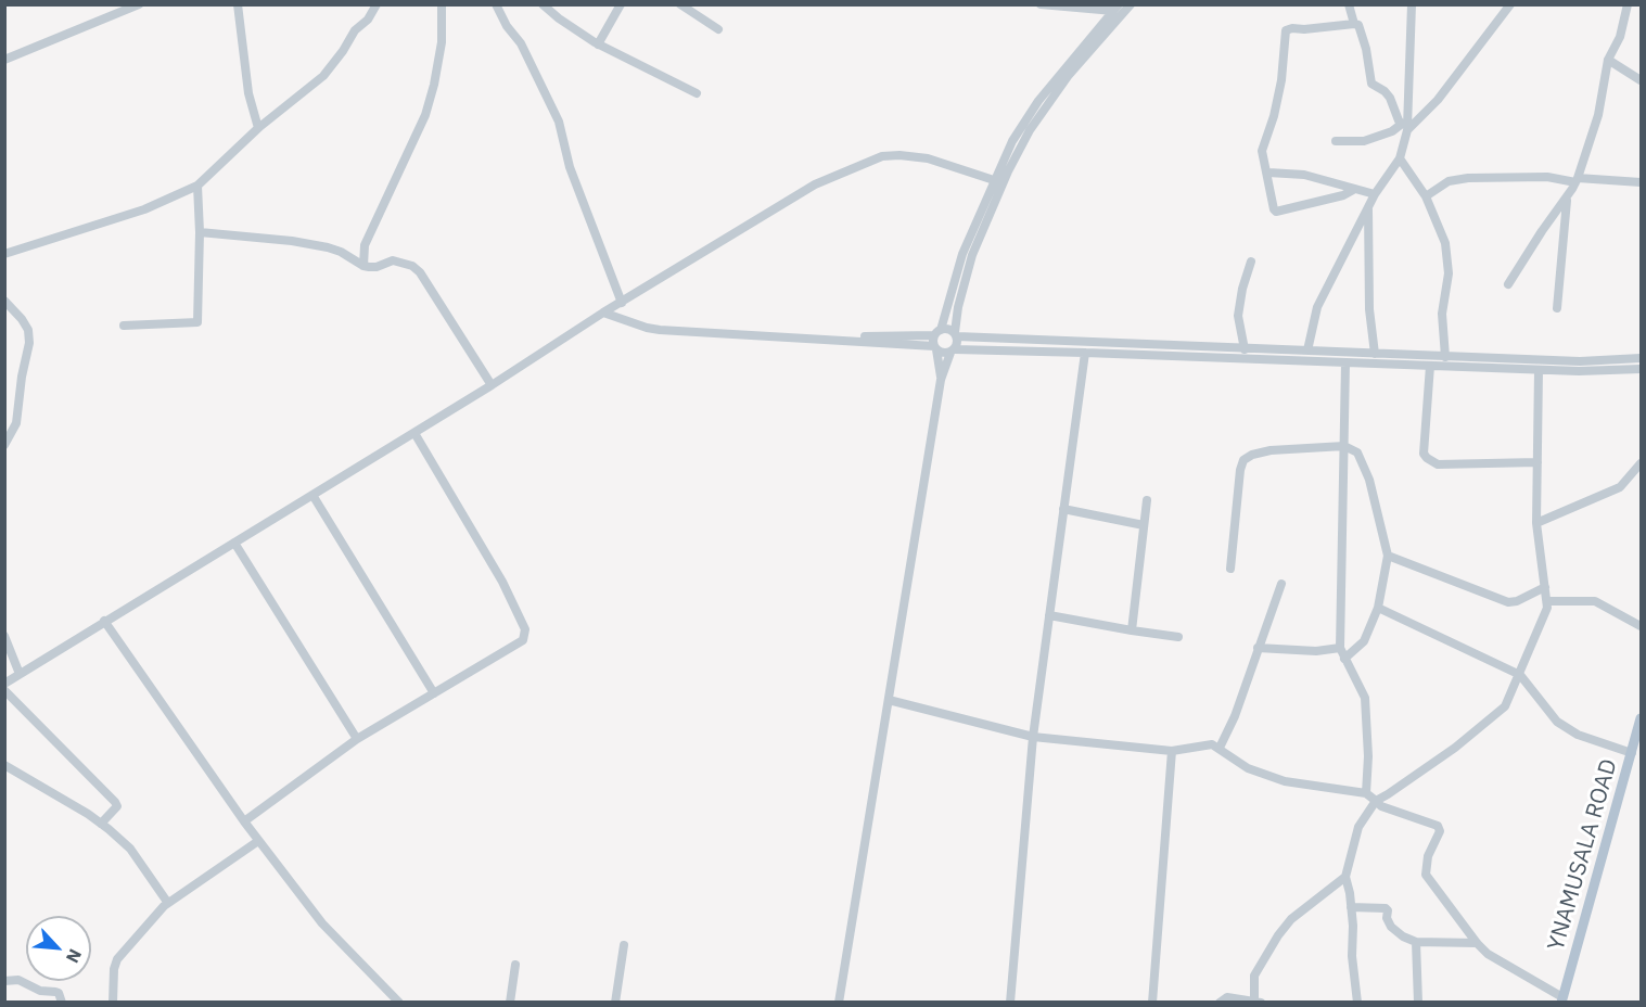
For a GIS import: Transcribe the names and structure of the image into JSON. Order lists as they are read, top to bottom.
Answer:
{
  "streets": {
    "main road": ["YNAMUSALA ROAD"]
  },
  "north": "bottom right"
}
